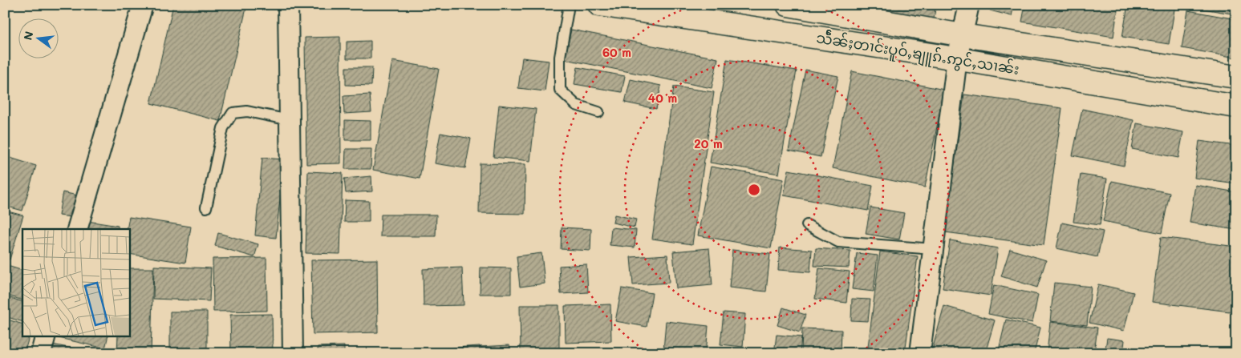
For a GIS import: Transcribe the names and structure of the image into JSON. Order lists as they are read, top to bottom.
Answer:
{
  "streets": {
    "highway": ["သဵႅၼ်ႈတၢင်းပူဝ်ႇၶျူၵ်ႉဢွင်ႇသၢၼ်း"]
  },
  "north": "left",
  "rings": ["60 m", "40 m", "20 m"]
}
